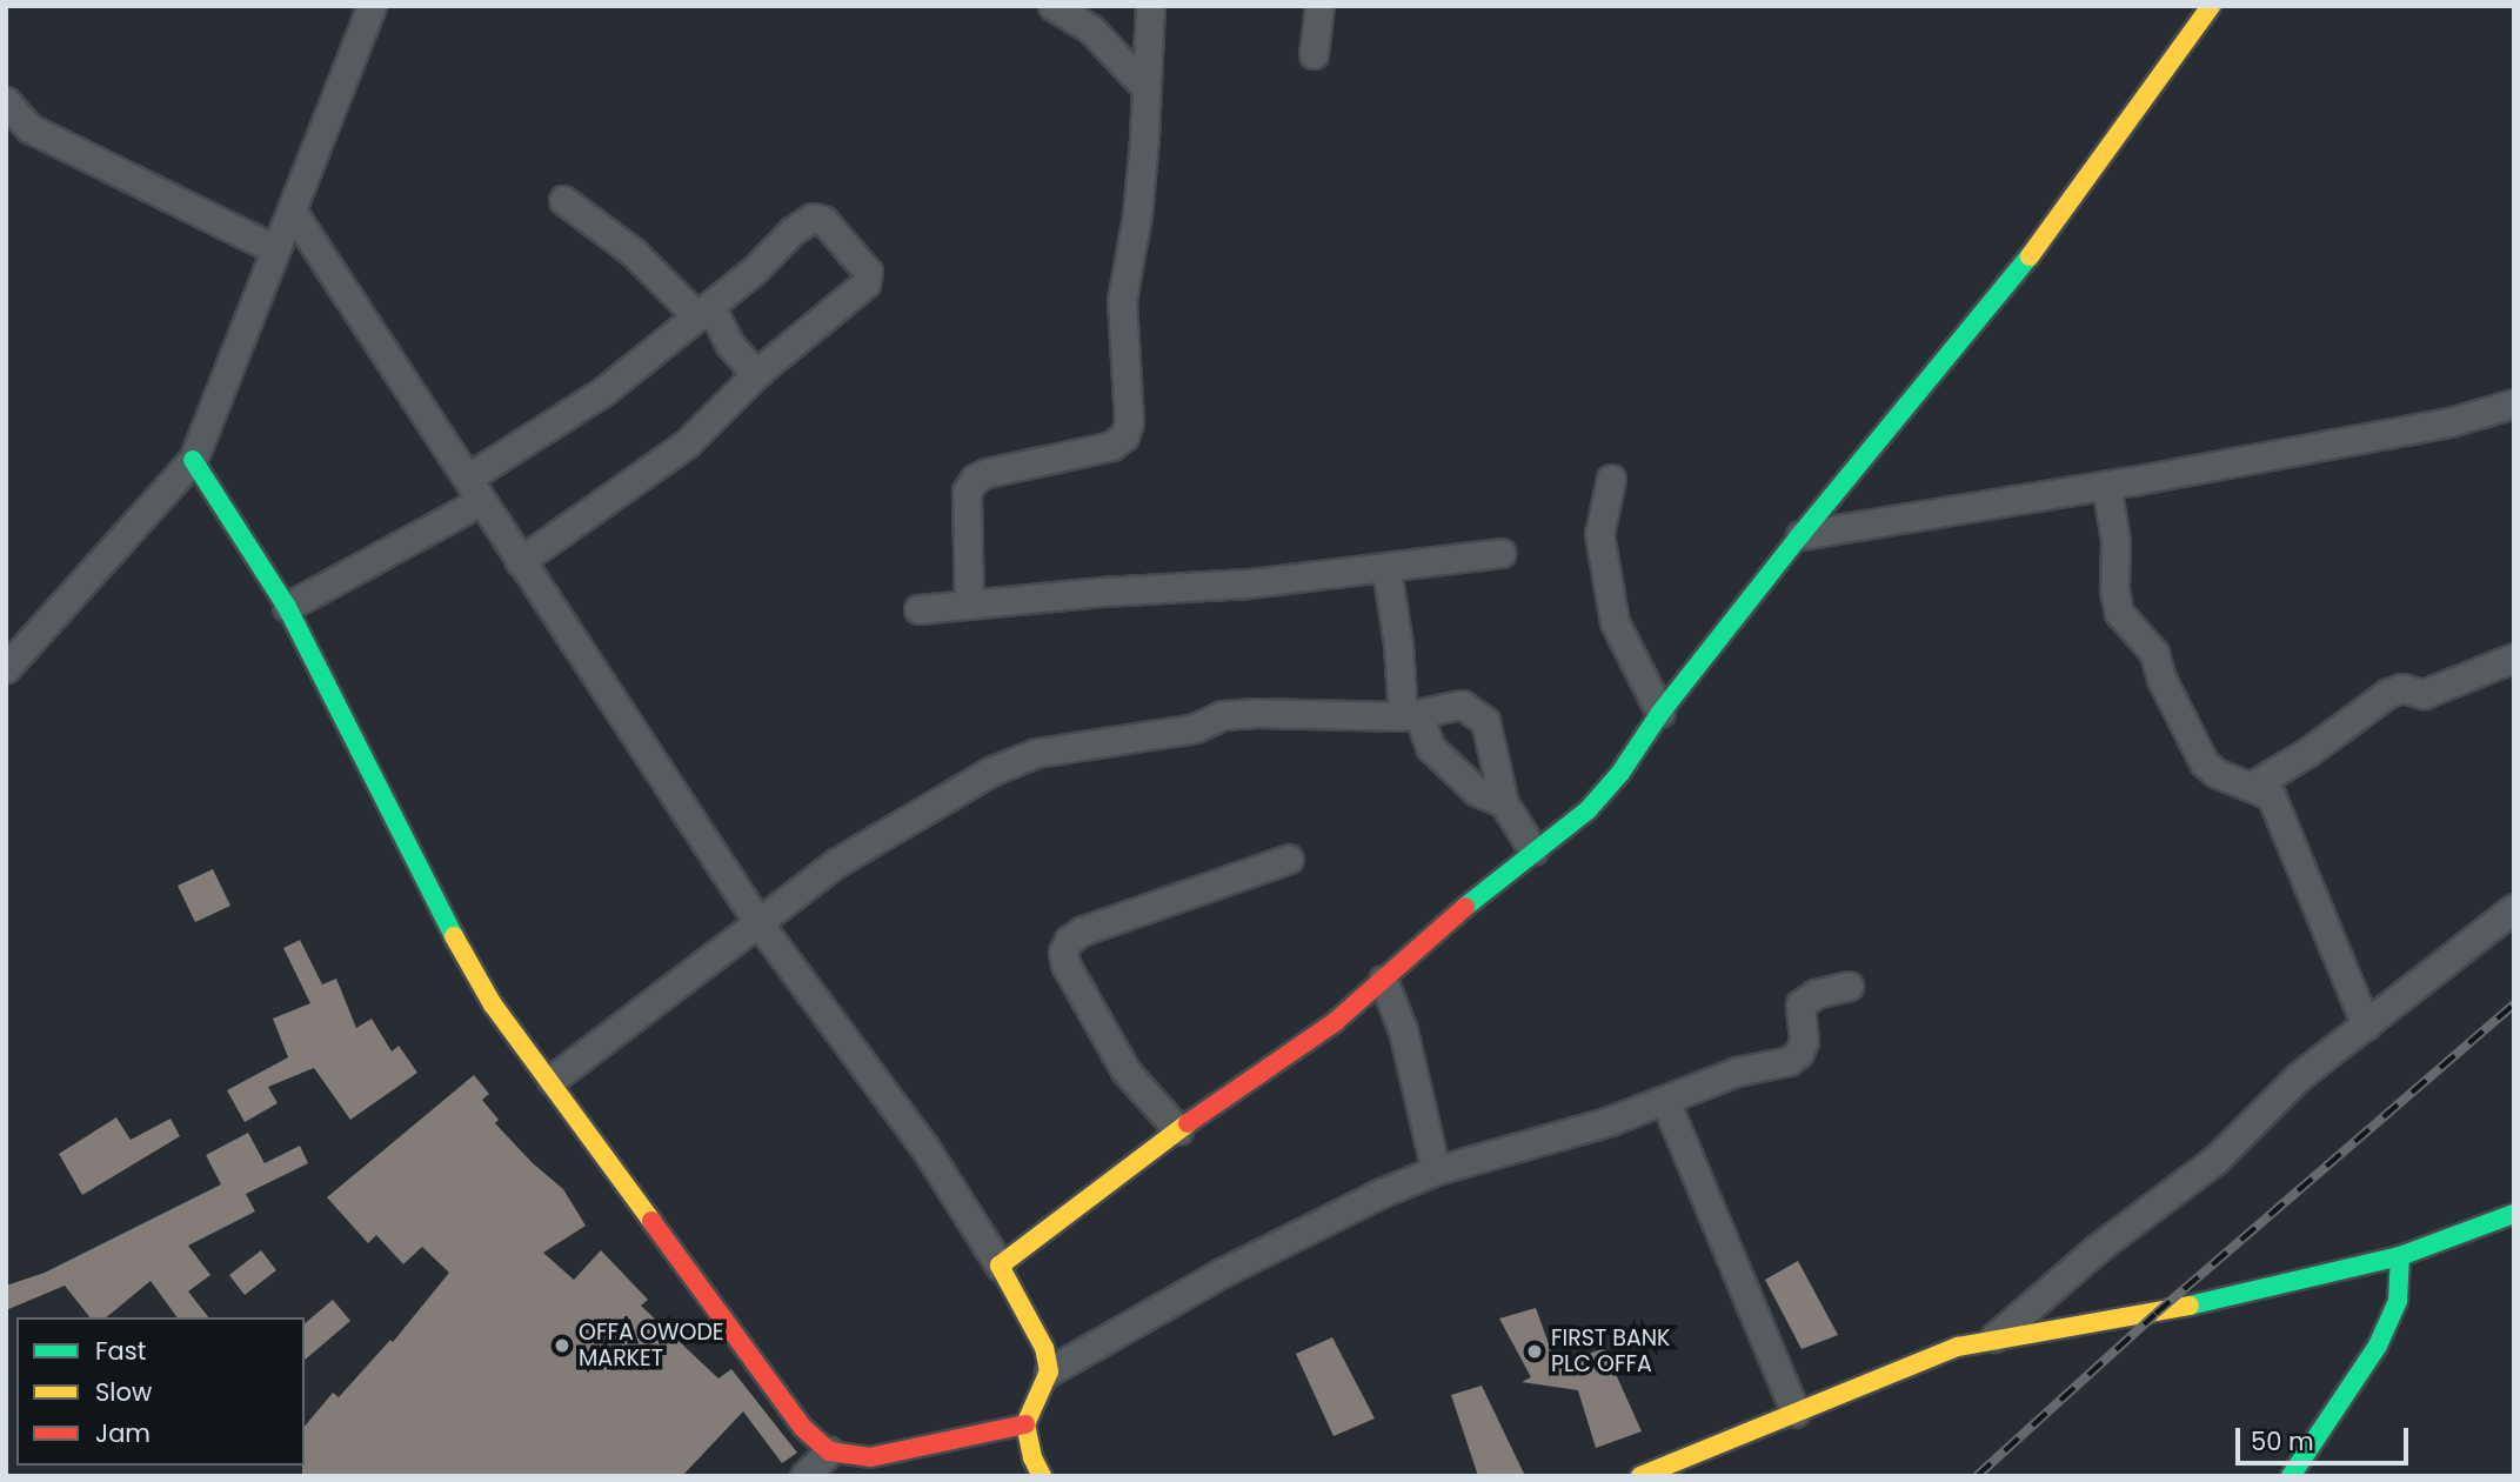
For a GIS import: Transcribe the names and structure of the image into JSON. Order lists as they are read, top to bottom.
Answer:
{
  "places": ["OFFA OWODE MARKET", "FIRST BANK PLC OFFA"],
  "legend": ["Fast", "Slow", "Jam"],
  "scale_bar": "50 m"
}
